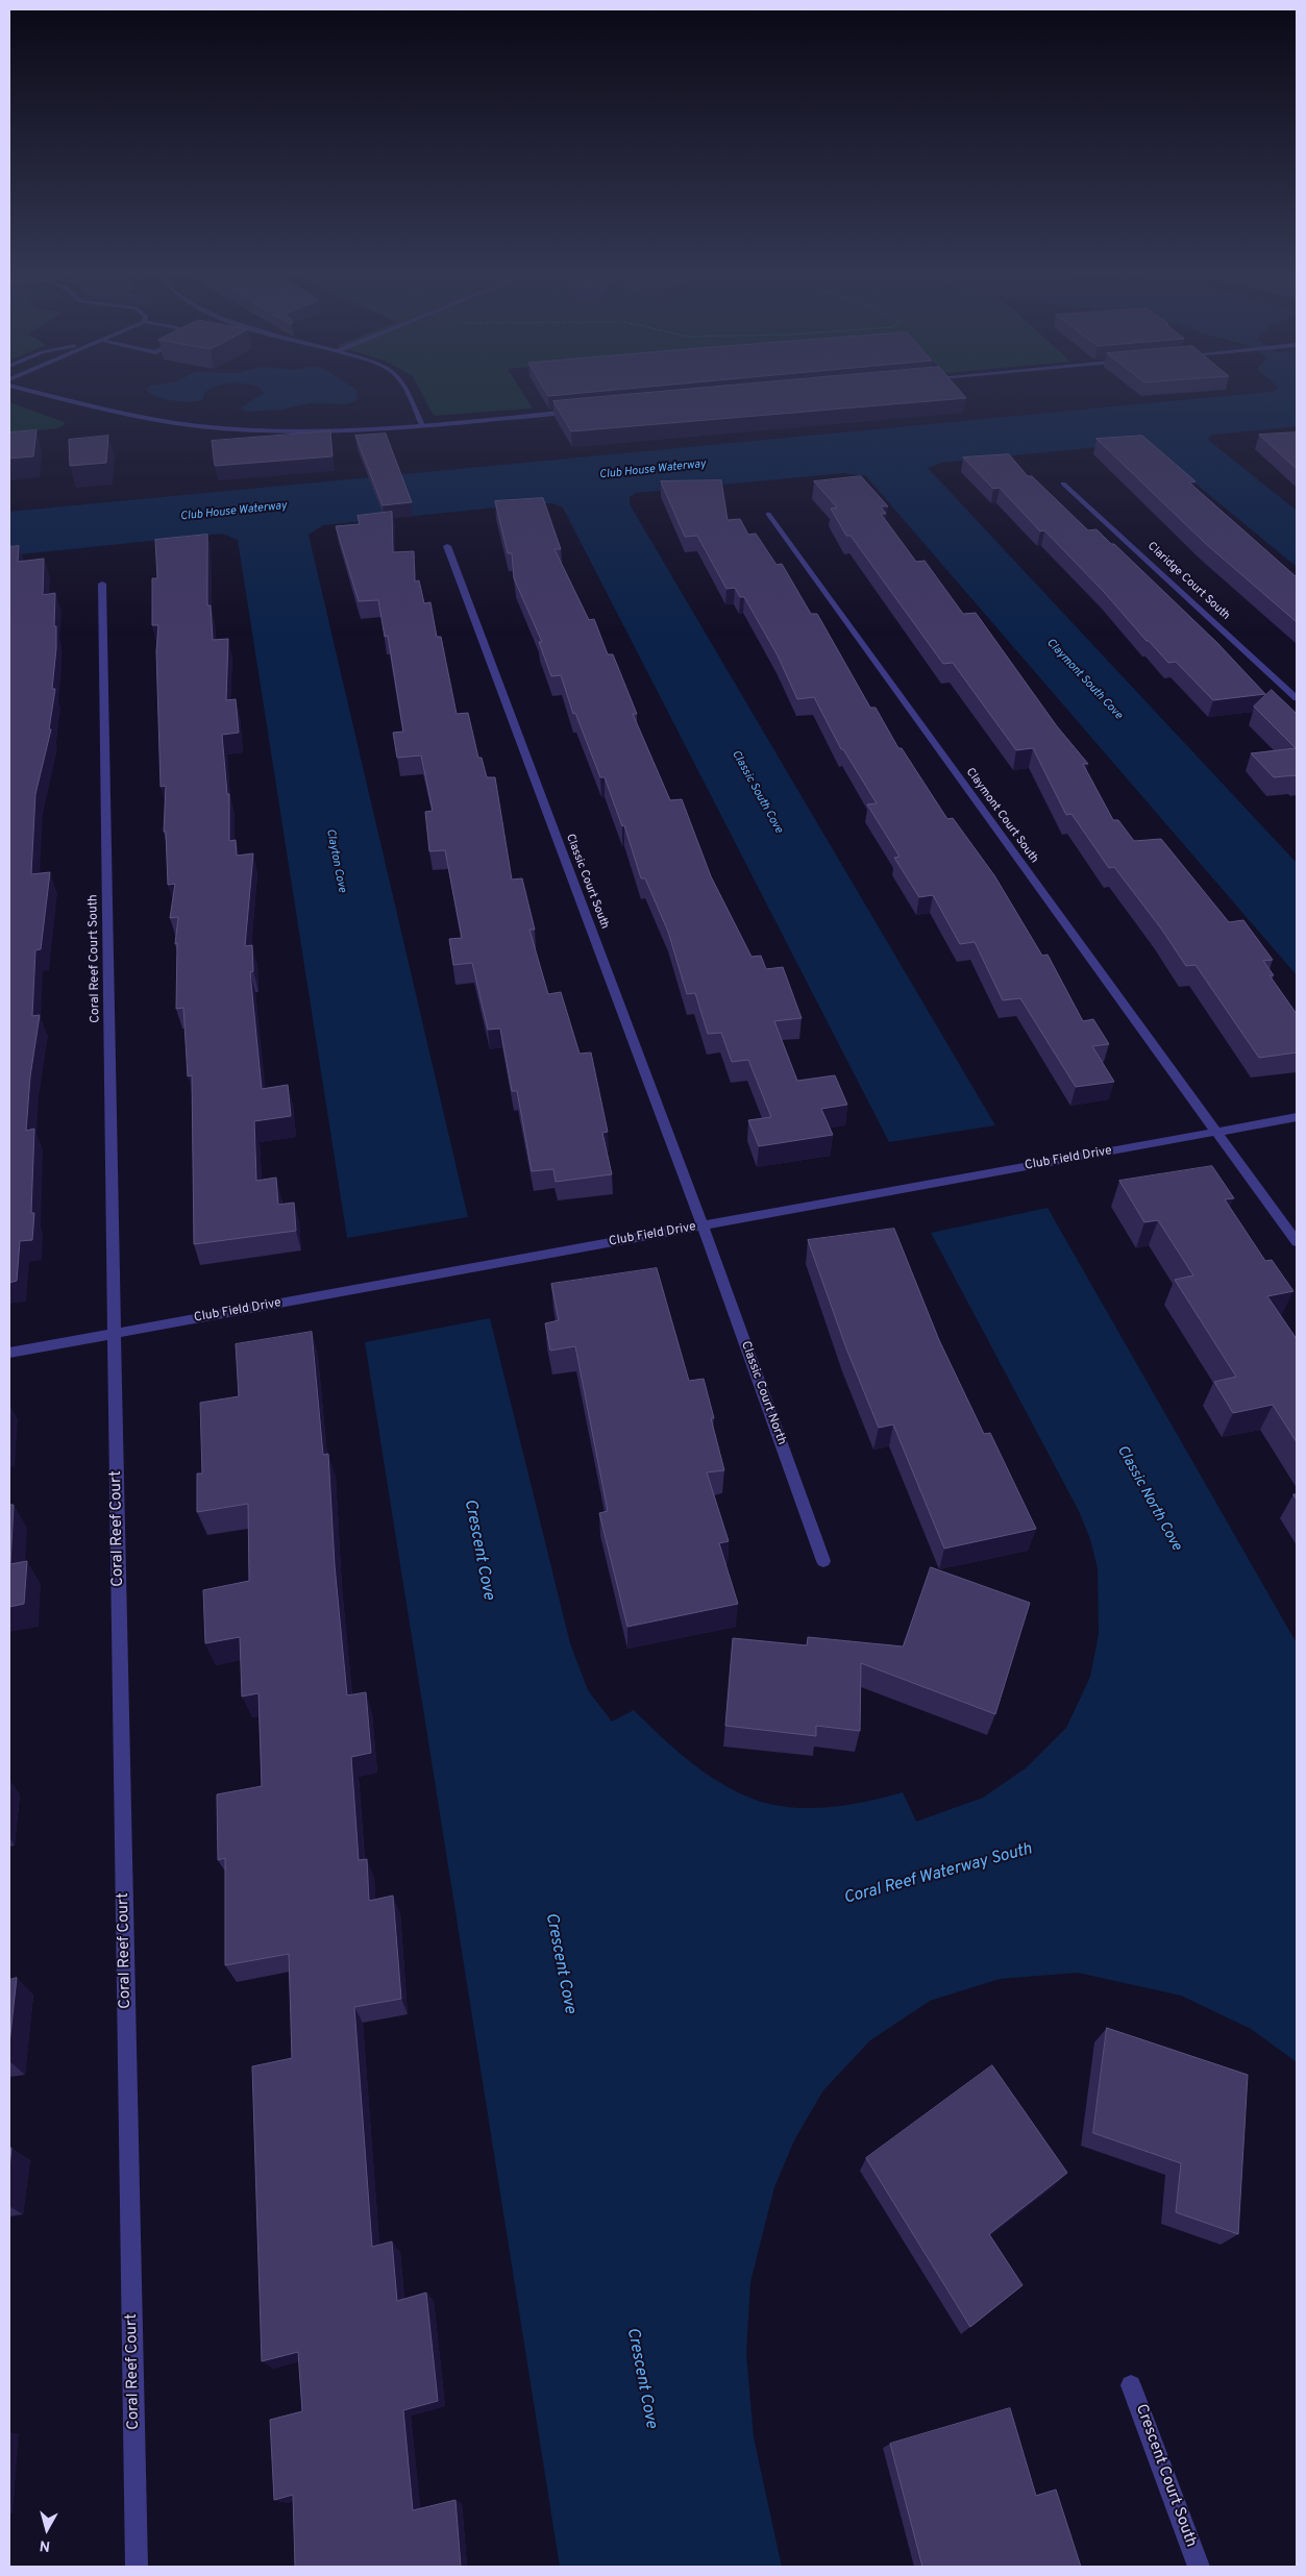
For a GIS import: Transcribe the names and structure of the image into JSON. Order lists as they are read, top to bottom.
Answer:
{
  "streets": {
    "street": [
      "Claridge Court South",
      "Claymont Court South",
      "Classic Court South",
      "Coral Reef Court South",
      "Club Field Drive",
      "Classic Court North",
      "Coral Reef Court",
      "Crescent Court South"
    ]
  },
  "crossings": [
    ["Claymont Court South", "Club Field Drive"],
    ["Classic Court South", "Club Field Drive"],
    ["Classic Court South", "Classic Court North"],
    ["Coral Reef Court South", "Club Field Drive"],
    ["Coral Reef Court South", "Coral Reef Court"],
    ["Club Field Drive", "Classic Court North"],
    ["Club Field Drive", "Coral Reef Court"]
  ],
  "water": [
    "Club House Waterway",
    "Claymont South Cove",
    "Classic South Cove",
    "Clayton Cove",
    "Classic North Cove",
    "Crescent Cove",
    "Coral Reef Waterway South"
  ],
  "north": "bottom"
}
